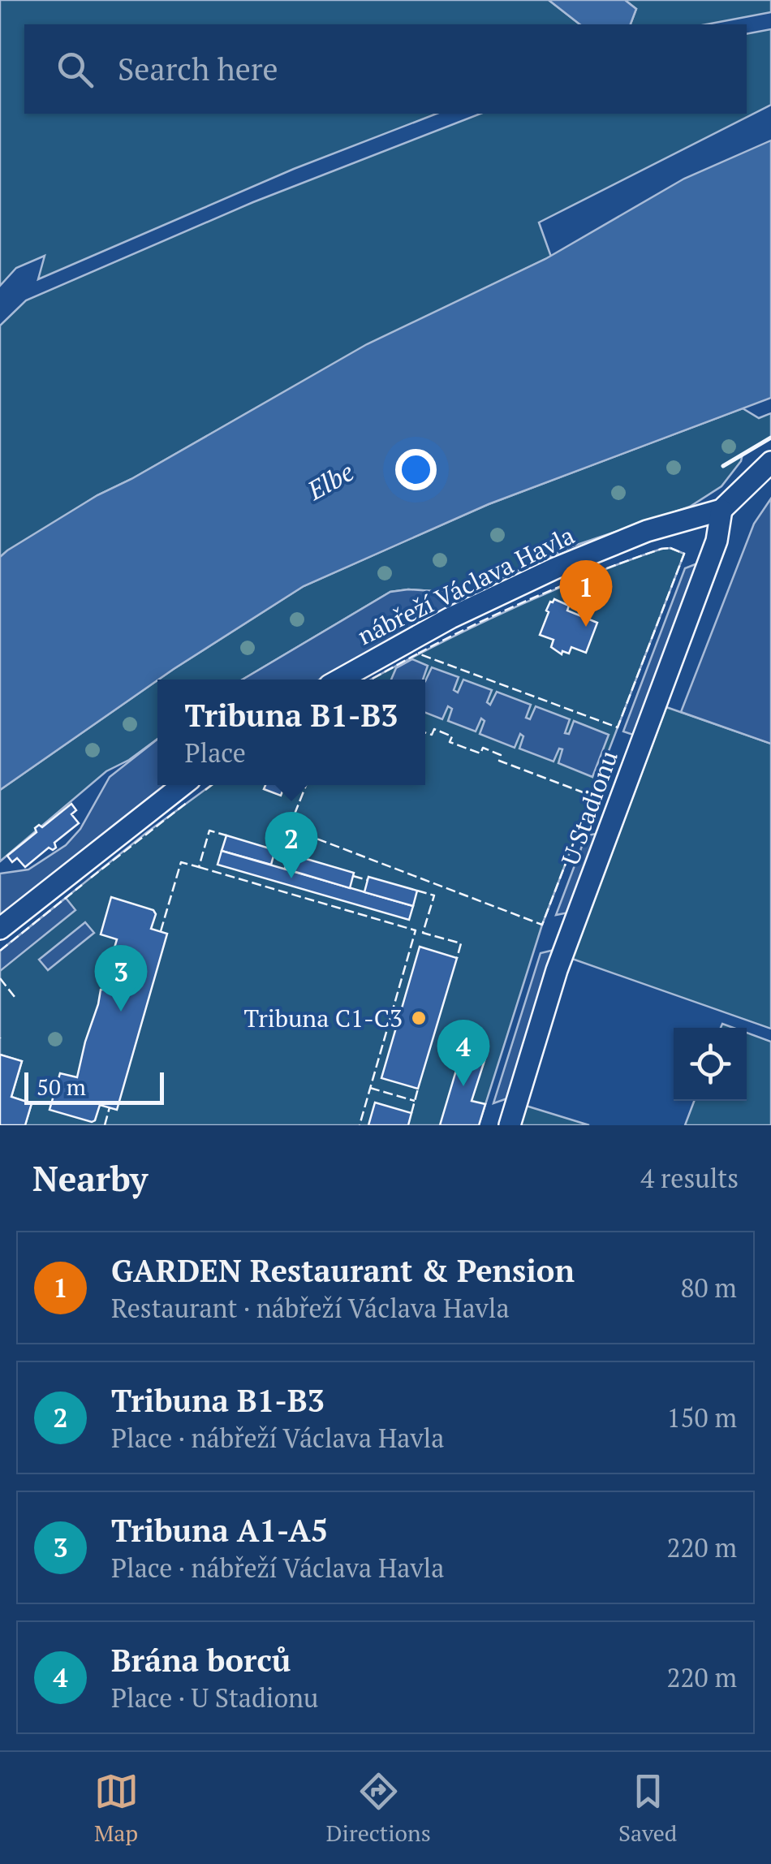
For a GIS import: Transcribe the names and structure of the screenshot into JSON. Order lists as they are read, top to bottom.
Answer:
{
  "streets": {
    "street": ["nábřeží Václava Havla", "U Stadionu"]
  },
  "crossings": [
    ["nábřeží Václava Havla", "U Stadionu"]
  ],
  "water": ["Elbe"],
  "places": ["Tribuna C1-C3"],
  "scale_bar": "50 m",
  "page": {
    "search": "Search here",
    "pins": [
      "1",
      "2",
      "3",
      "4"
    ],
    "popup": ["Tribuna B1-B3", "Place"],
    "scale": "50 m",
    "heading": ["Nearby", "4 results"],
    "list": [
      {
        "mark": "1",
        "name": "GARDEN Restaurant & Pension",
        "note": "Restaurant · nábřeží Václava Havla",
        "value": "80 m"
      },
      {
        "mark": "2",
        "name": "Tribuna B1-B3",
        "note": "Place · nábřeží Václava Havla",
        "value": "150 m"
      },
      {
        "mark": "3",
        "name": "Tribuna A1-A5",
        "note": "Place · nábřeží Václava Havla",
        "value": "220 m"
      },
      {
        "mark": "4",
        "name": "Brána borců",
        "note": "Place · U Stadionu",
        "value": "220 m"
      }
    ],
    "nav": ["Map", "Directions", "Saved"]
  }
}
